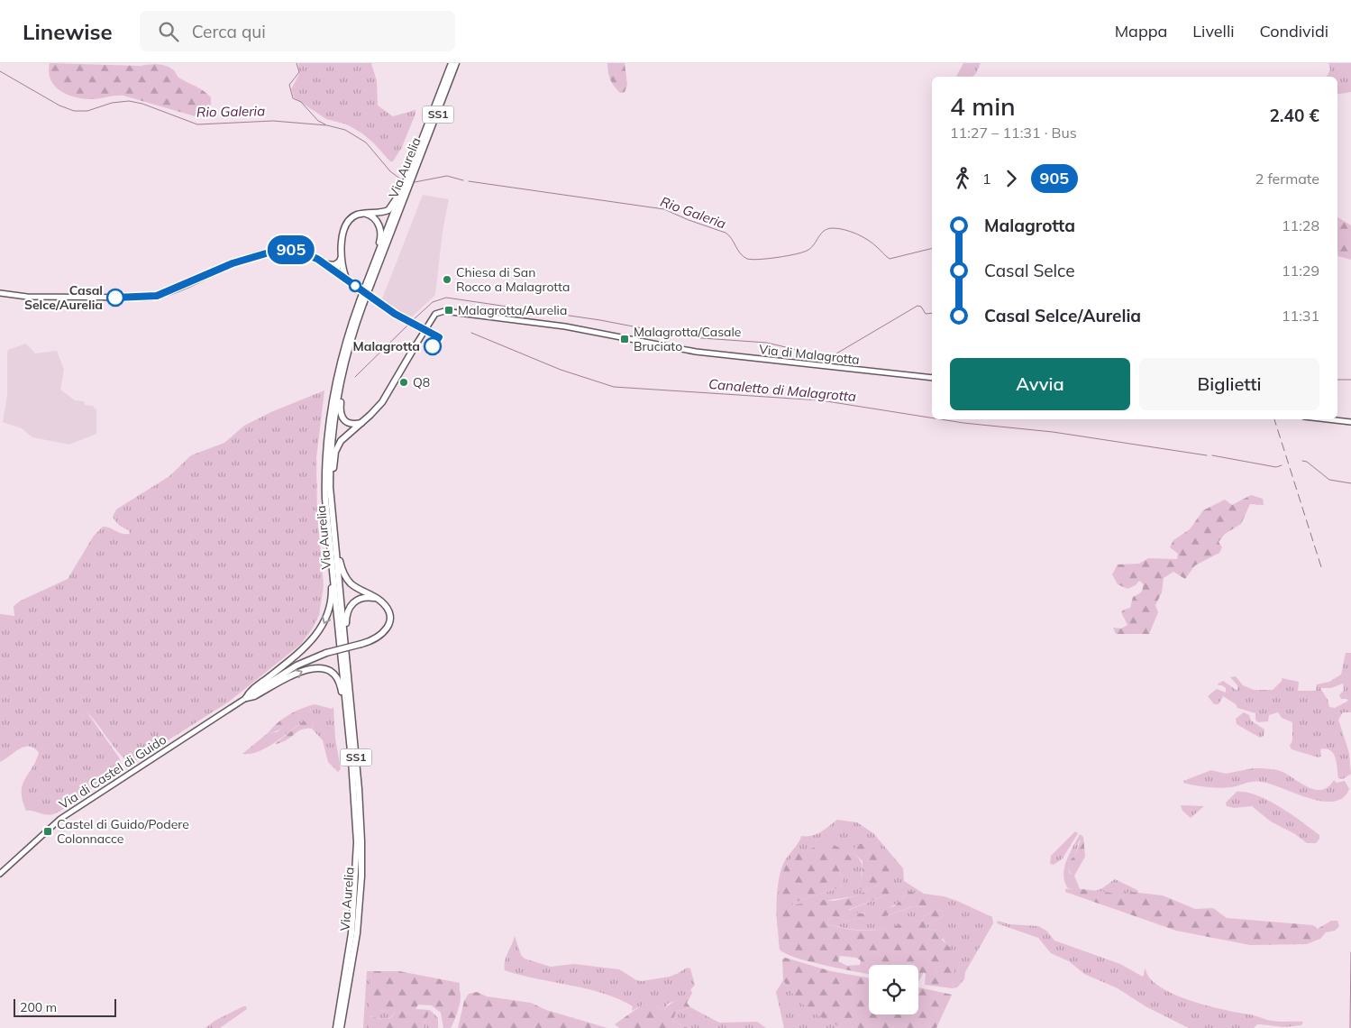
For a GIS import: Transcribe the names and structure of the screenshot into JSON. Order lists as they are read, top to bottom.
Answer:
{
  "streets": {
    "highway": ["SS1", "Via Aurelia"],
    "main road": ["Via di Malagrotta", "Via di Castel di Guido"]
  },
  "water": ["Rio Galeria", "Canaletto di Malagrotta"],
  "places": {
    "other": [
      "Chiesa di San Rocco a Malagrotta",
      "Casal Selce/Aurelia",
      "Malagrotta",
      "Q8"
    ],
    "transit": ["Malagrotta/Aurelia", "Malagrotta/Casale Bruciato", "Castel di Guido/Podere Colonnacce"]
  },
  "lines": ["bus line 905"],
  "scale_bar": "200 m",
  "page": {
    "header": "Linewise",
    "search": "Cerca qui",
    "nav": ["Mappa", "Livelli", "Condividi"],
    "on_map": "905",
    "heading": ["4 min", "11:27 – 11:31 · Bus", "2.40 €"],
    "legs": ["1", "905", "2 fermate"],
    "list": [
      {
        "name": "Malagrotta",
        "value": "11:28"
      },
      {
        "name": "Casal Selce",
        "value": "11:29"
      },
      {
        "name": "Casal Selce/Aurelia",
        "value": "11:31"
      }
    ],
    "buttons": ["Avvia", "Biglietti"],
    "scale": "200 m"
  }
}
